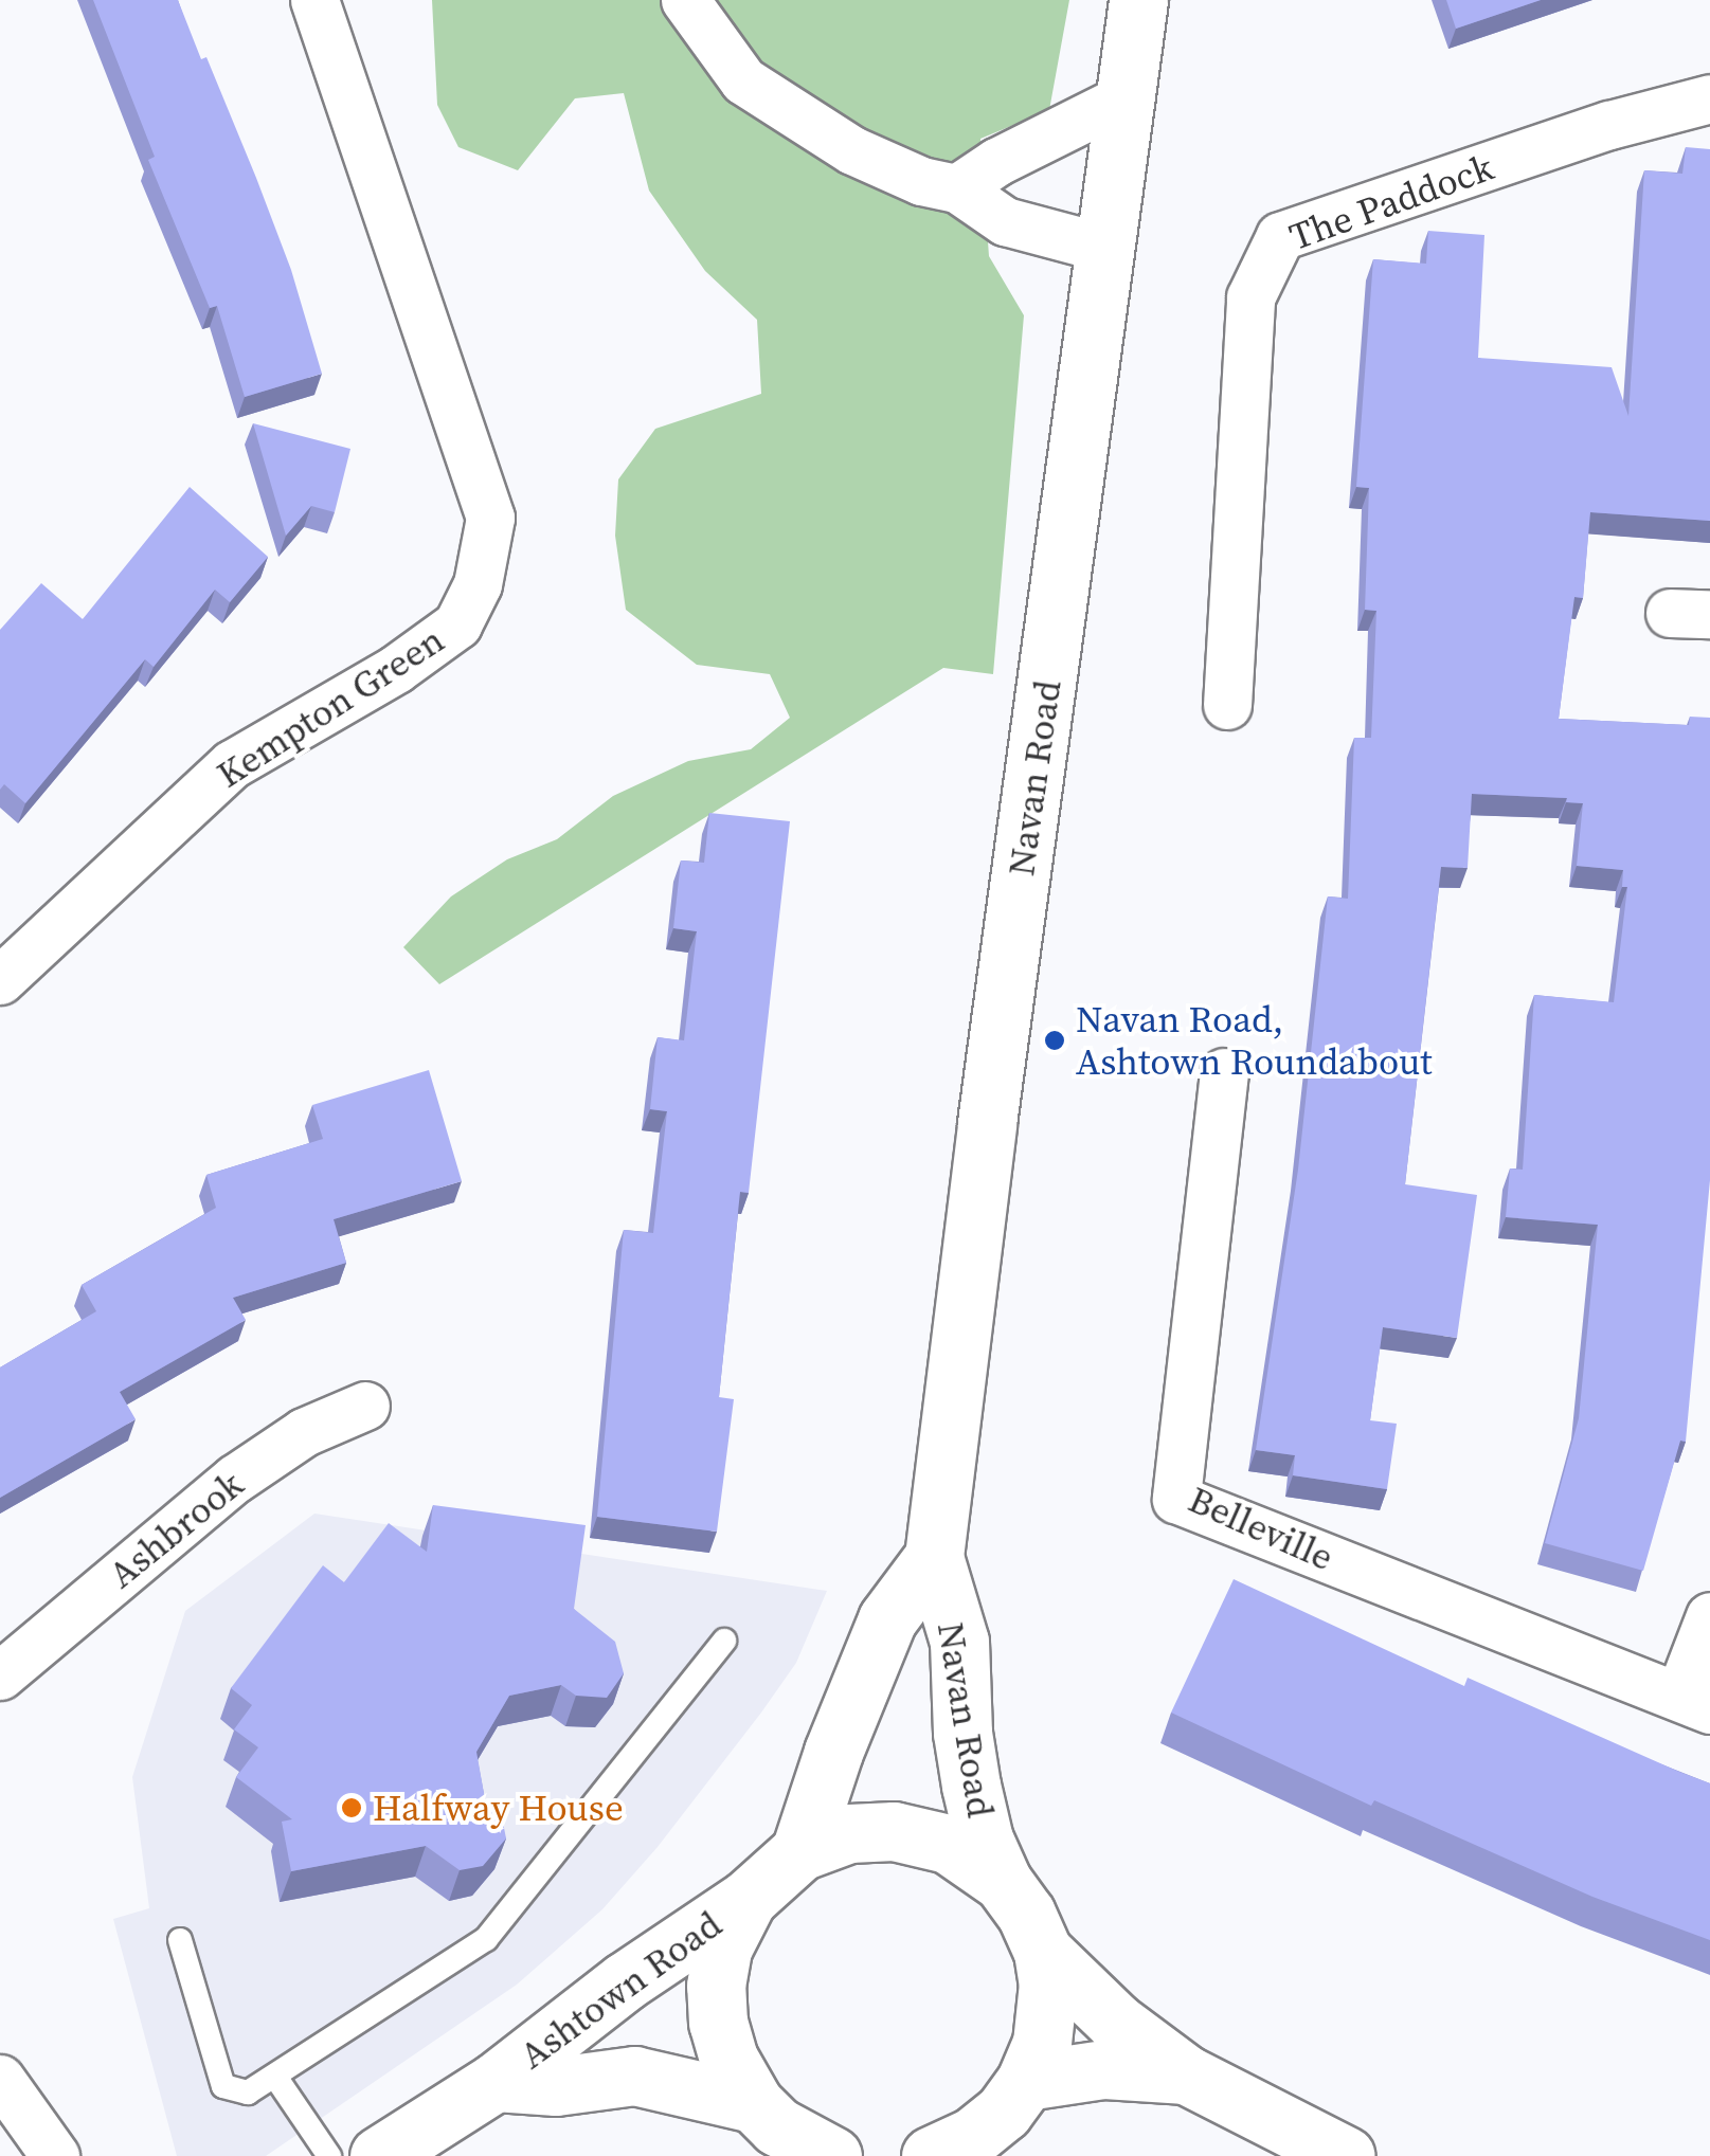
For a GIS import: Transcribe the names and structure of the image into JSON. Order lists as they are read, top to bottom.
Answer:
{
  "streets": {
    "main road": ["Navan Road", "Ashtown Road"],
    "street": [
      "The Paddock",
      "Kempton Green",
      "Belleville",
      "Ashbrook"
    ]
  },
  "places": ["Navan Road, Ashtown Roundabout", "Halfway House"]
}
